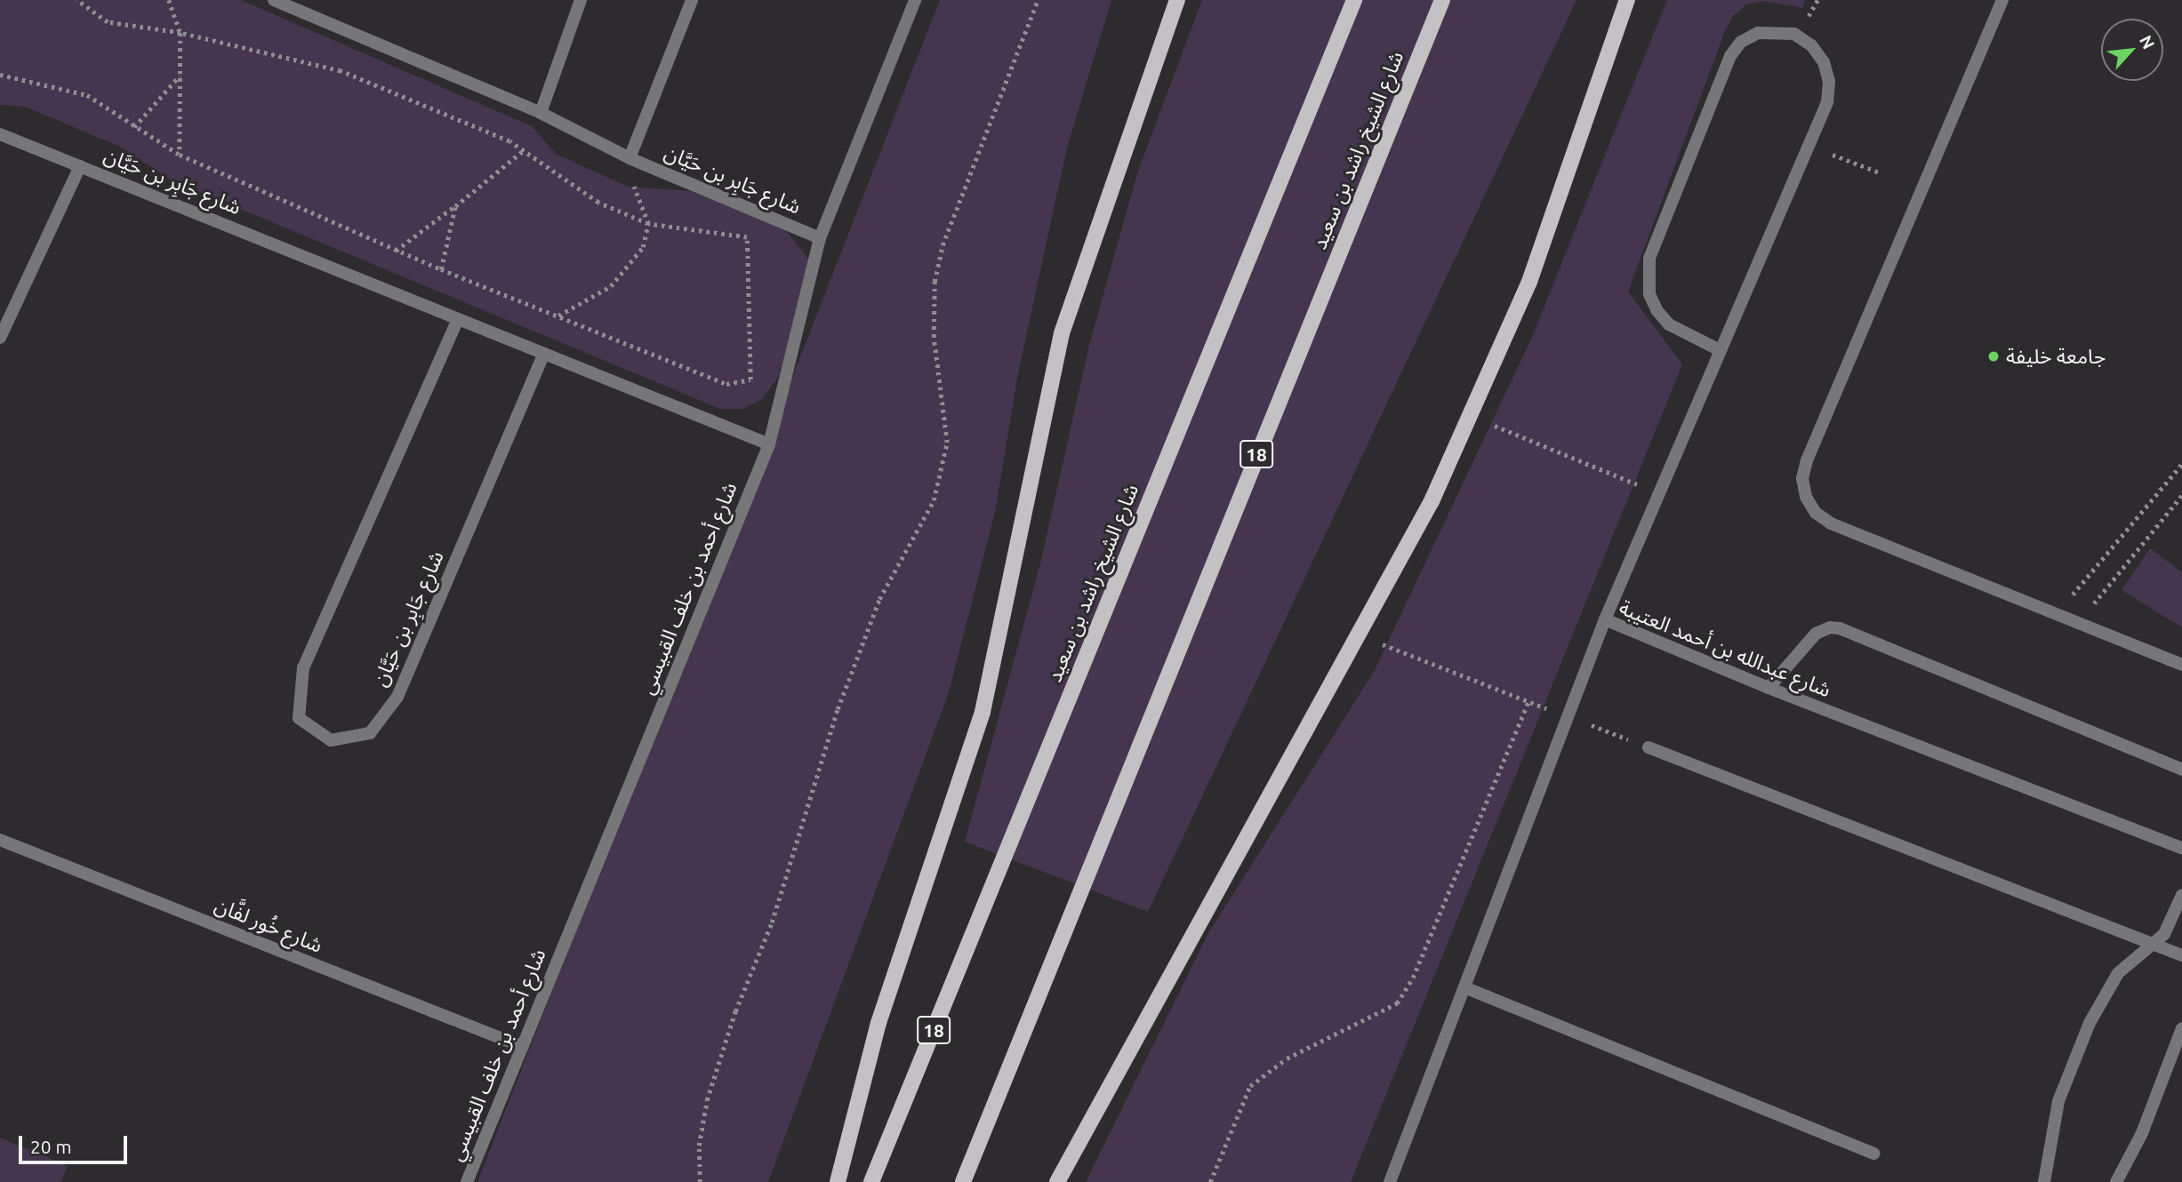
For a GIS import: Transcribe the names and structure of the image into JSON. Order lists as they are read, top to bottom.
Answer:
{
  "streets": {
    "main road": ["شارع الشيخ راشد بن سعيد", "18"],
    "street": [
      "شارع جَابِر بن حَيَّان",
      "شارع أحمد بن خلف القبيسي",
      "شارع عبدالله بن أحمد العتيبة",
      "شارع خُور لفَّان"
    ]
  },
  "crossings": [
    ["شارع جَابِر بن حَيَّان", "شارع أحمد بن خلف القبيسي"],
    ["شارع أحمد بن خلف القبيسي", "شارع خُور لفَّان"]
  ],
  "places": ["جامعة خليفة"],
  "scale_bar": "20 m",
  "north": "top right"
}
